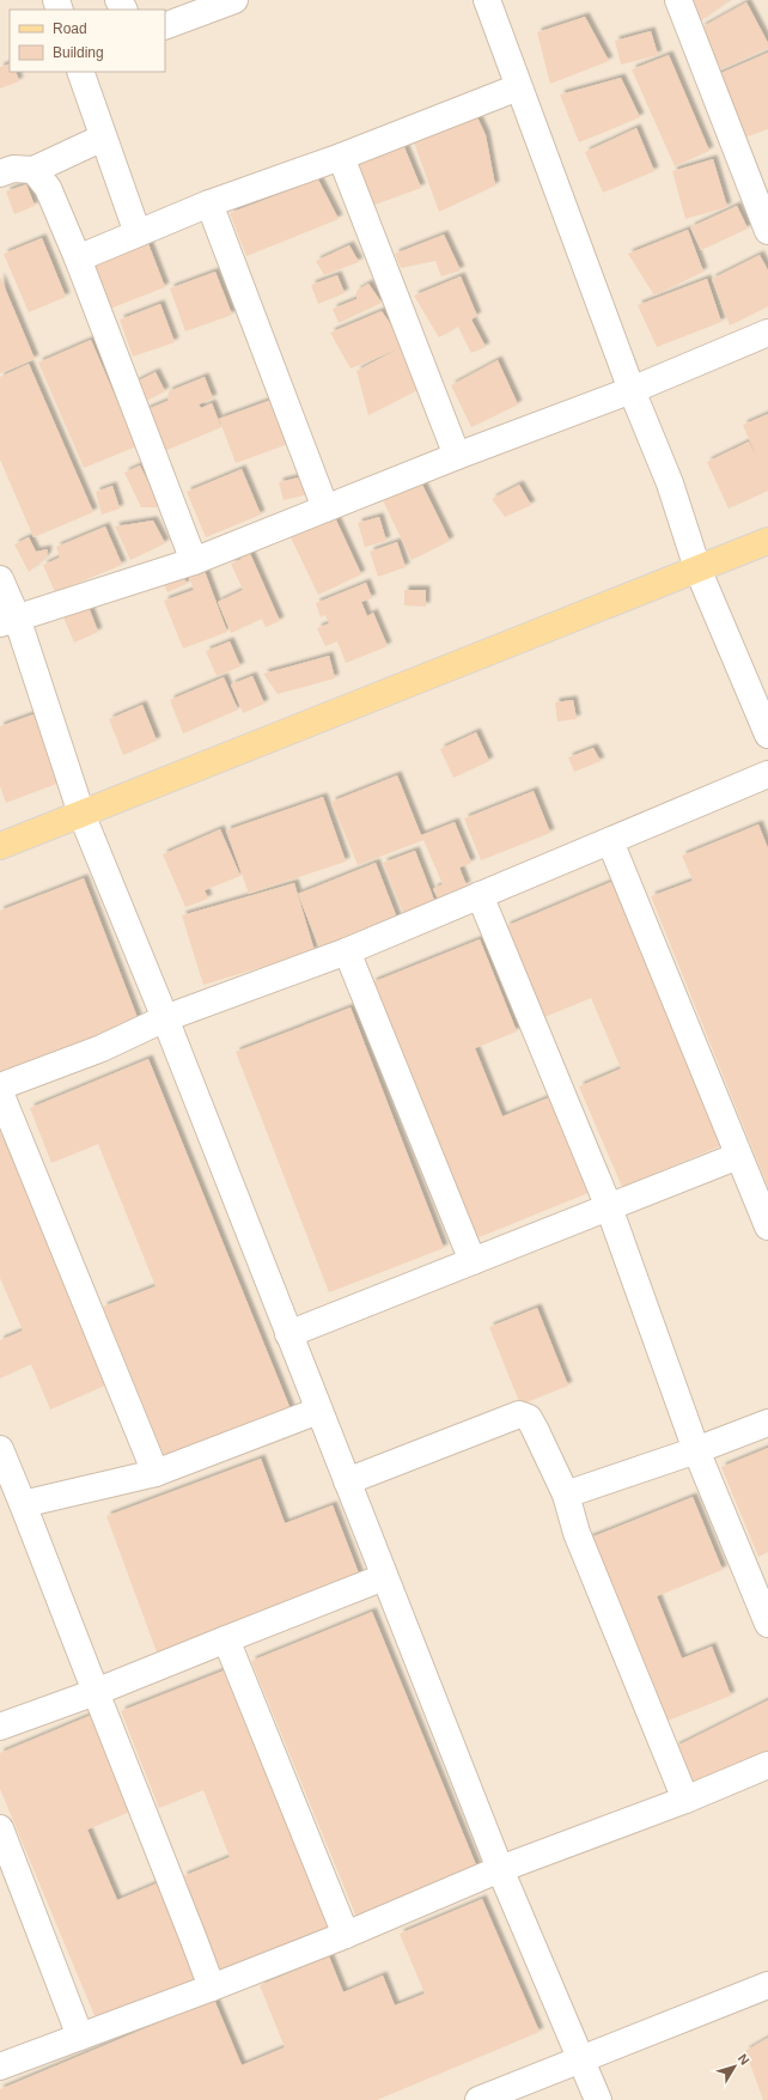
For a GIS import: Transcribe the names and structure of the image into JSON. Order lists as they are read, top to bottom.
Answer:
{
  "legend": ["Road", "Building"],
  "north": "top right"
}
